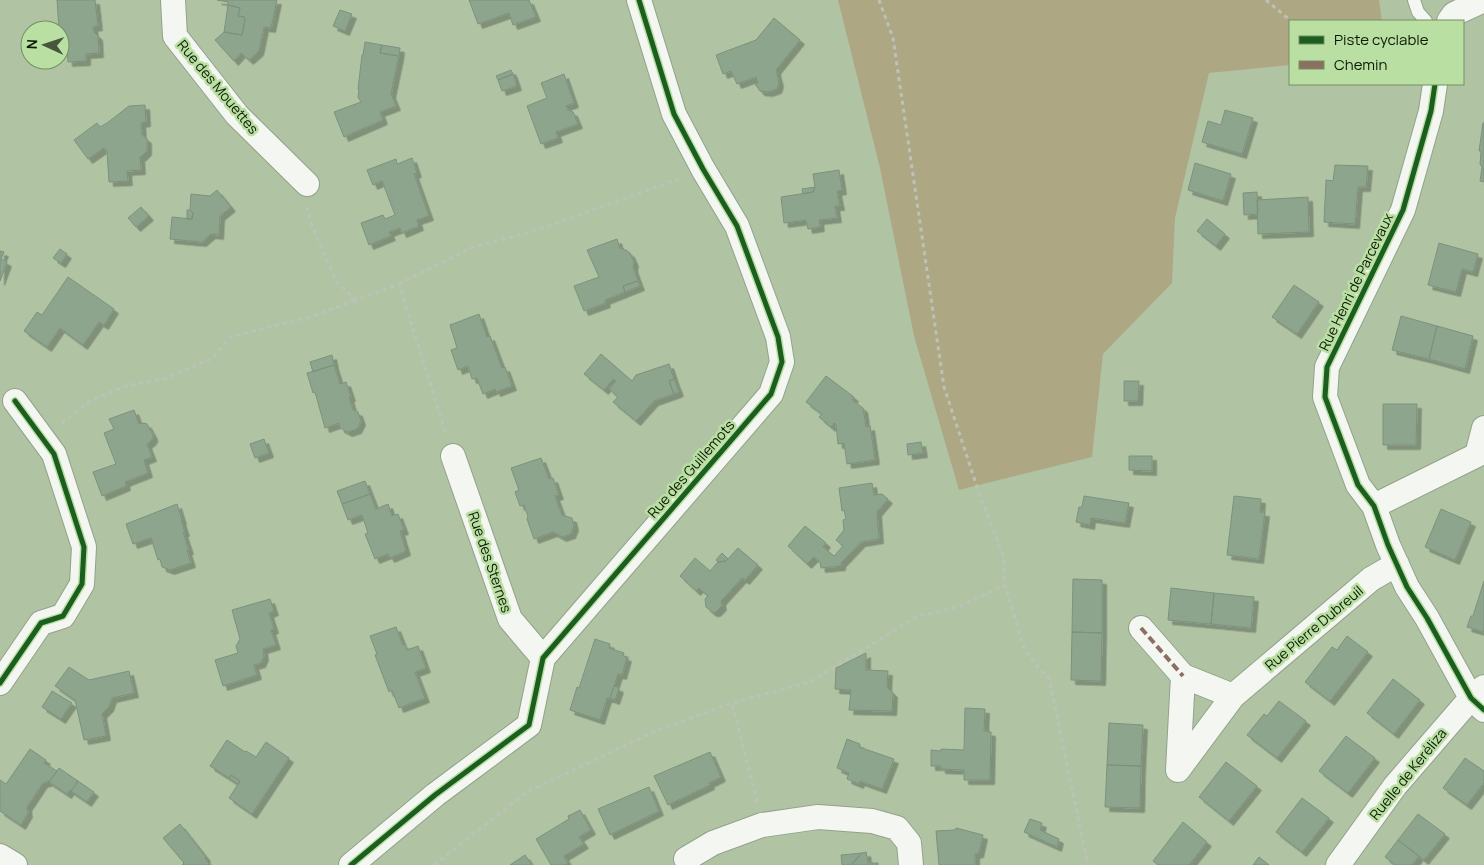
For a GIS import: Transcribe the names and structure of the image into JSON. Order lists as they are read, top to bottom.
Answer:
{
  "streets": {
    "street": [
      "Rue des Mouettes",
      "Rue Henri de Parcevaux",
      "Rue des Guillemots",
      "Rue des Sternes",
      "Rue Pierre Dubreuil",
      "Ruelle de Keréliza"
    ]
  },
  "crossings": [
    ["Rue Henri de Parcevaux", "Rue Pierre Dubreuil"],
    ["Rue Henri de Parcevaux", "Ruelle de Keréliza"],
    ["Rue des Guillemots", "Rue des Sternes"]
  ],
  "legend": ["Piste cyclable", "Chemin"],
  "north": "left"
}
